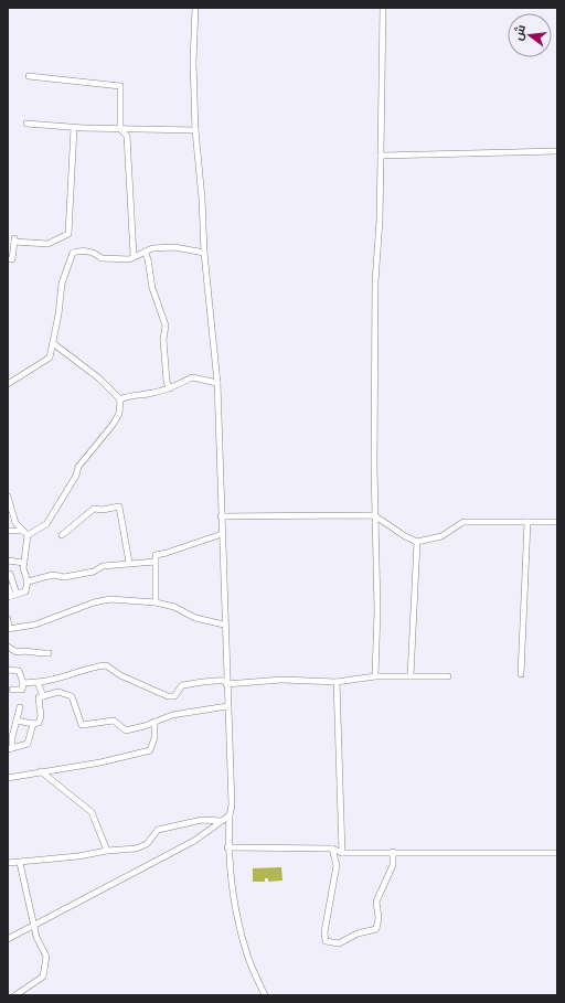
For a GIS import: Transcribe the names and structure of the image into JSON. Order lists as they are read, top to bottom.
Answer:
{
  "north": "left"
}
